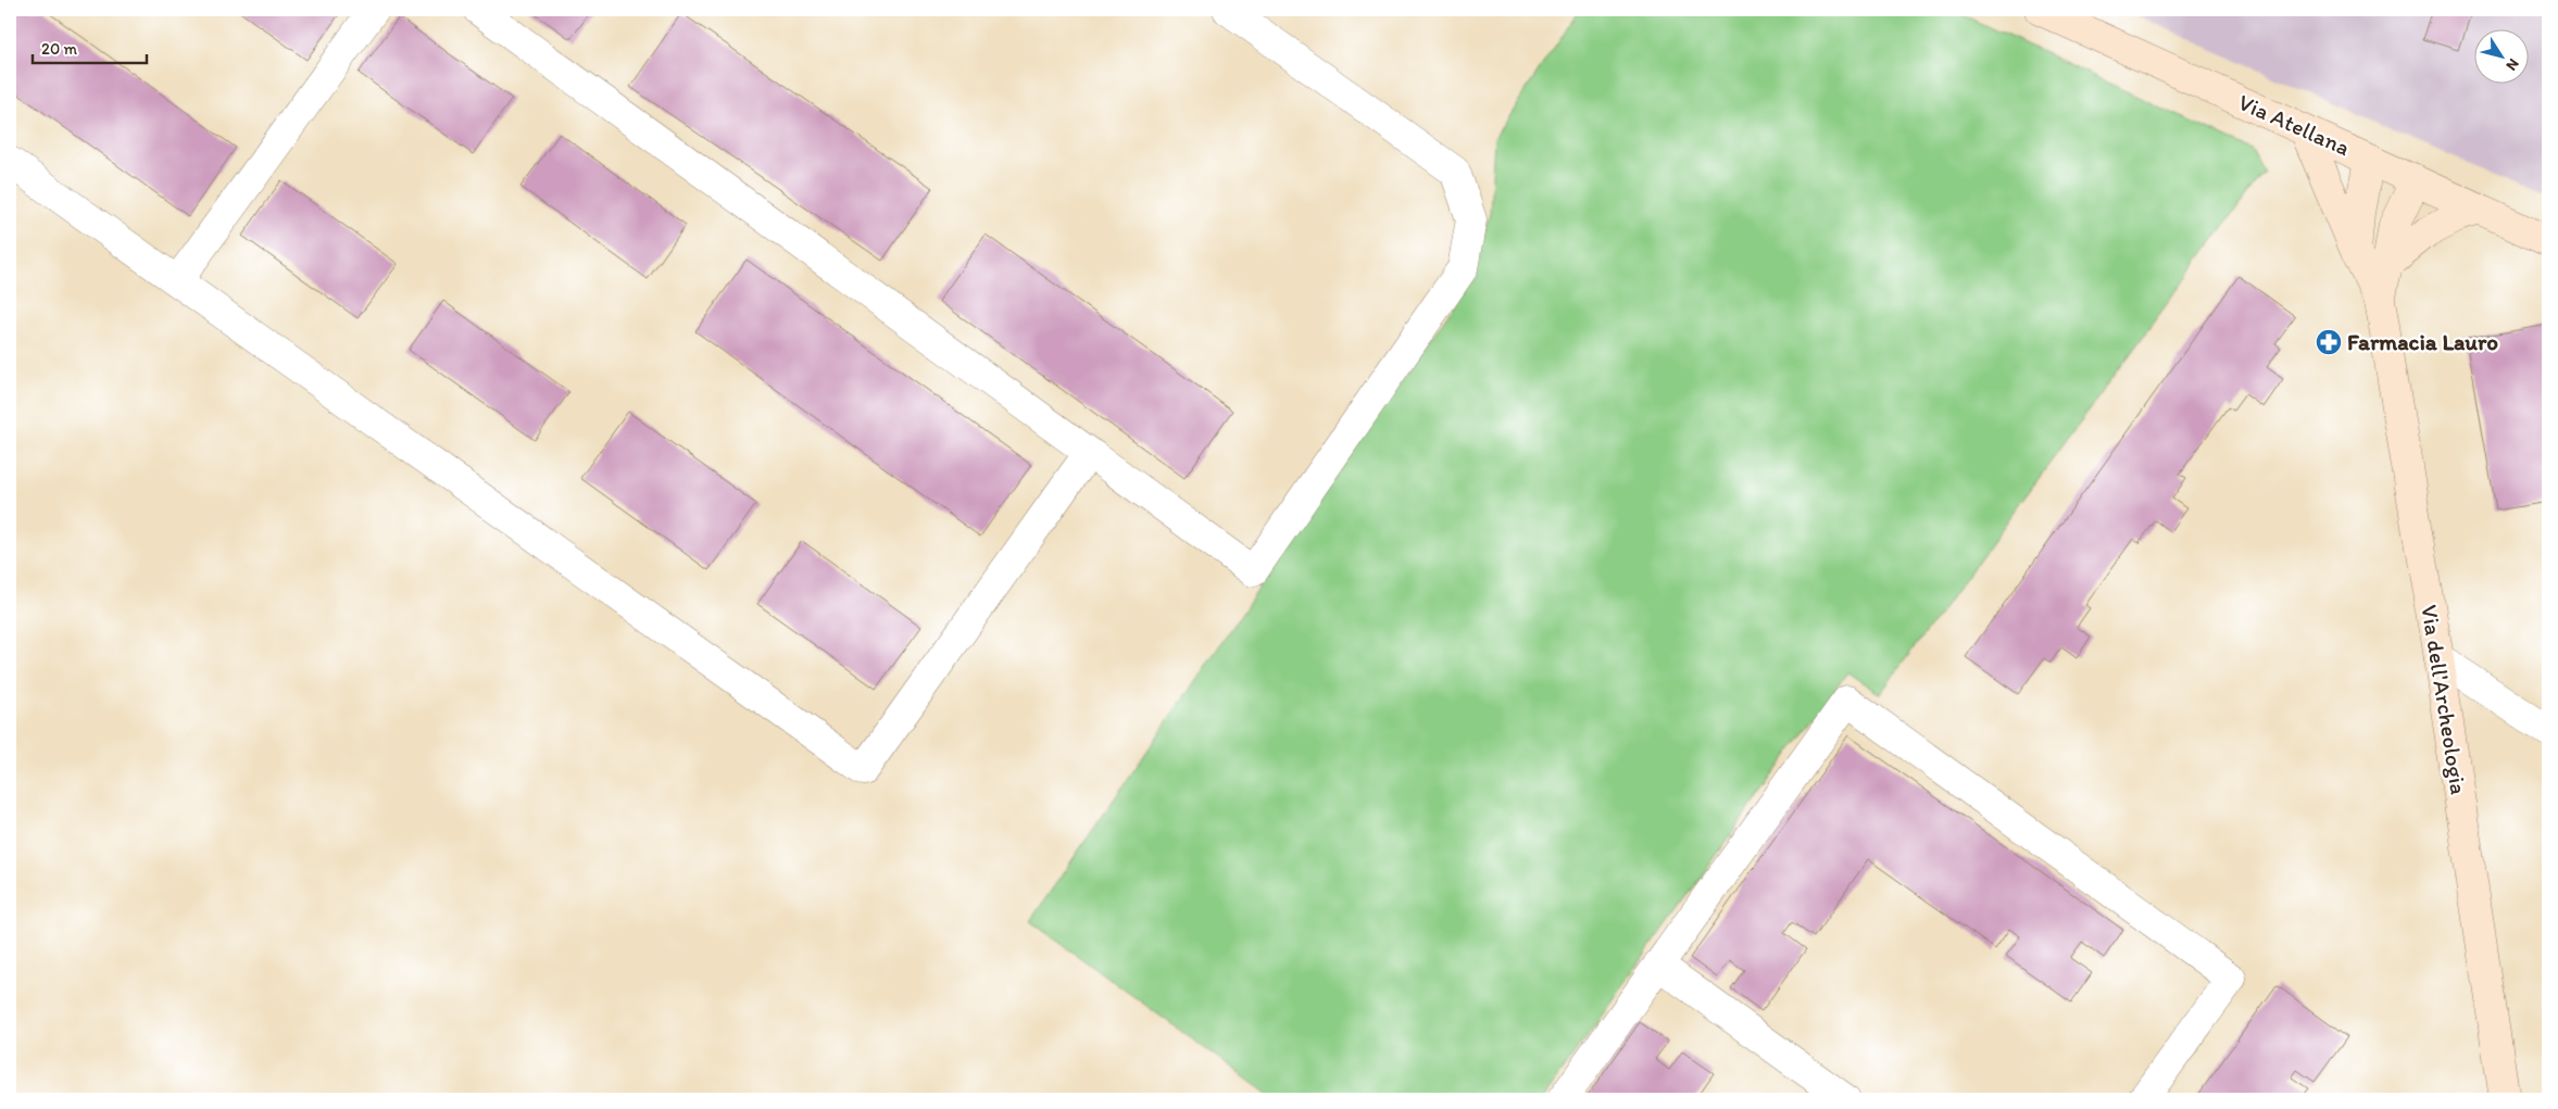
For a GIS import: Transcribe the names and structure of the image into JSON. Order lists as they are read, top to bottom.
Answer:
{
  "streets": {
    "street": ["Via Atellana", "Via dell'Archeologia"]
  },
  "places": {
    "pharmacy": ["Farmacia Lauro"]
  },
  "scale_bar": "20 m",
  "north": "bottom right"
}
